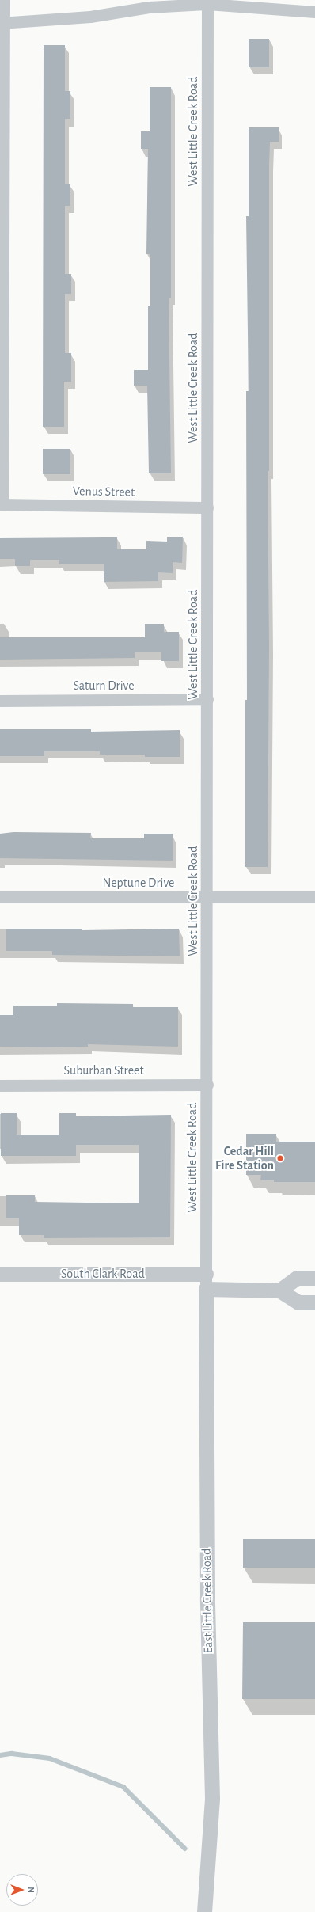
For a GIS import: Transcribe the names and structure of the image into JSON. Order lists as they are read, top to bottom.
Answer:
{
  "streets": {
    "street": [
      "West Little Creek Road",
      "Venus Street",
      "Saturn Drive",
      "Neptune Drive",
      "Suburban Street",
      "South Clark Road",
      "East Little Creek Road"
    ]
  },
  "crossings": [
    ["West Little Creek Road", "Venus Street"],
    ["West Little Creek Road", "Saturn Drive"],
    ["West Little Creek Road", "Neptune Drive"],
    ["West Little Creek Road", "Suburban Street"],
    ["West Little Creek Road", "South Clark Road"],
    ["West Little Creek Road", "East Little Creek Road"]
  ],
  "places": ["Cedar Hill Fire Station"],
  "north": "right"
}
